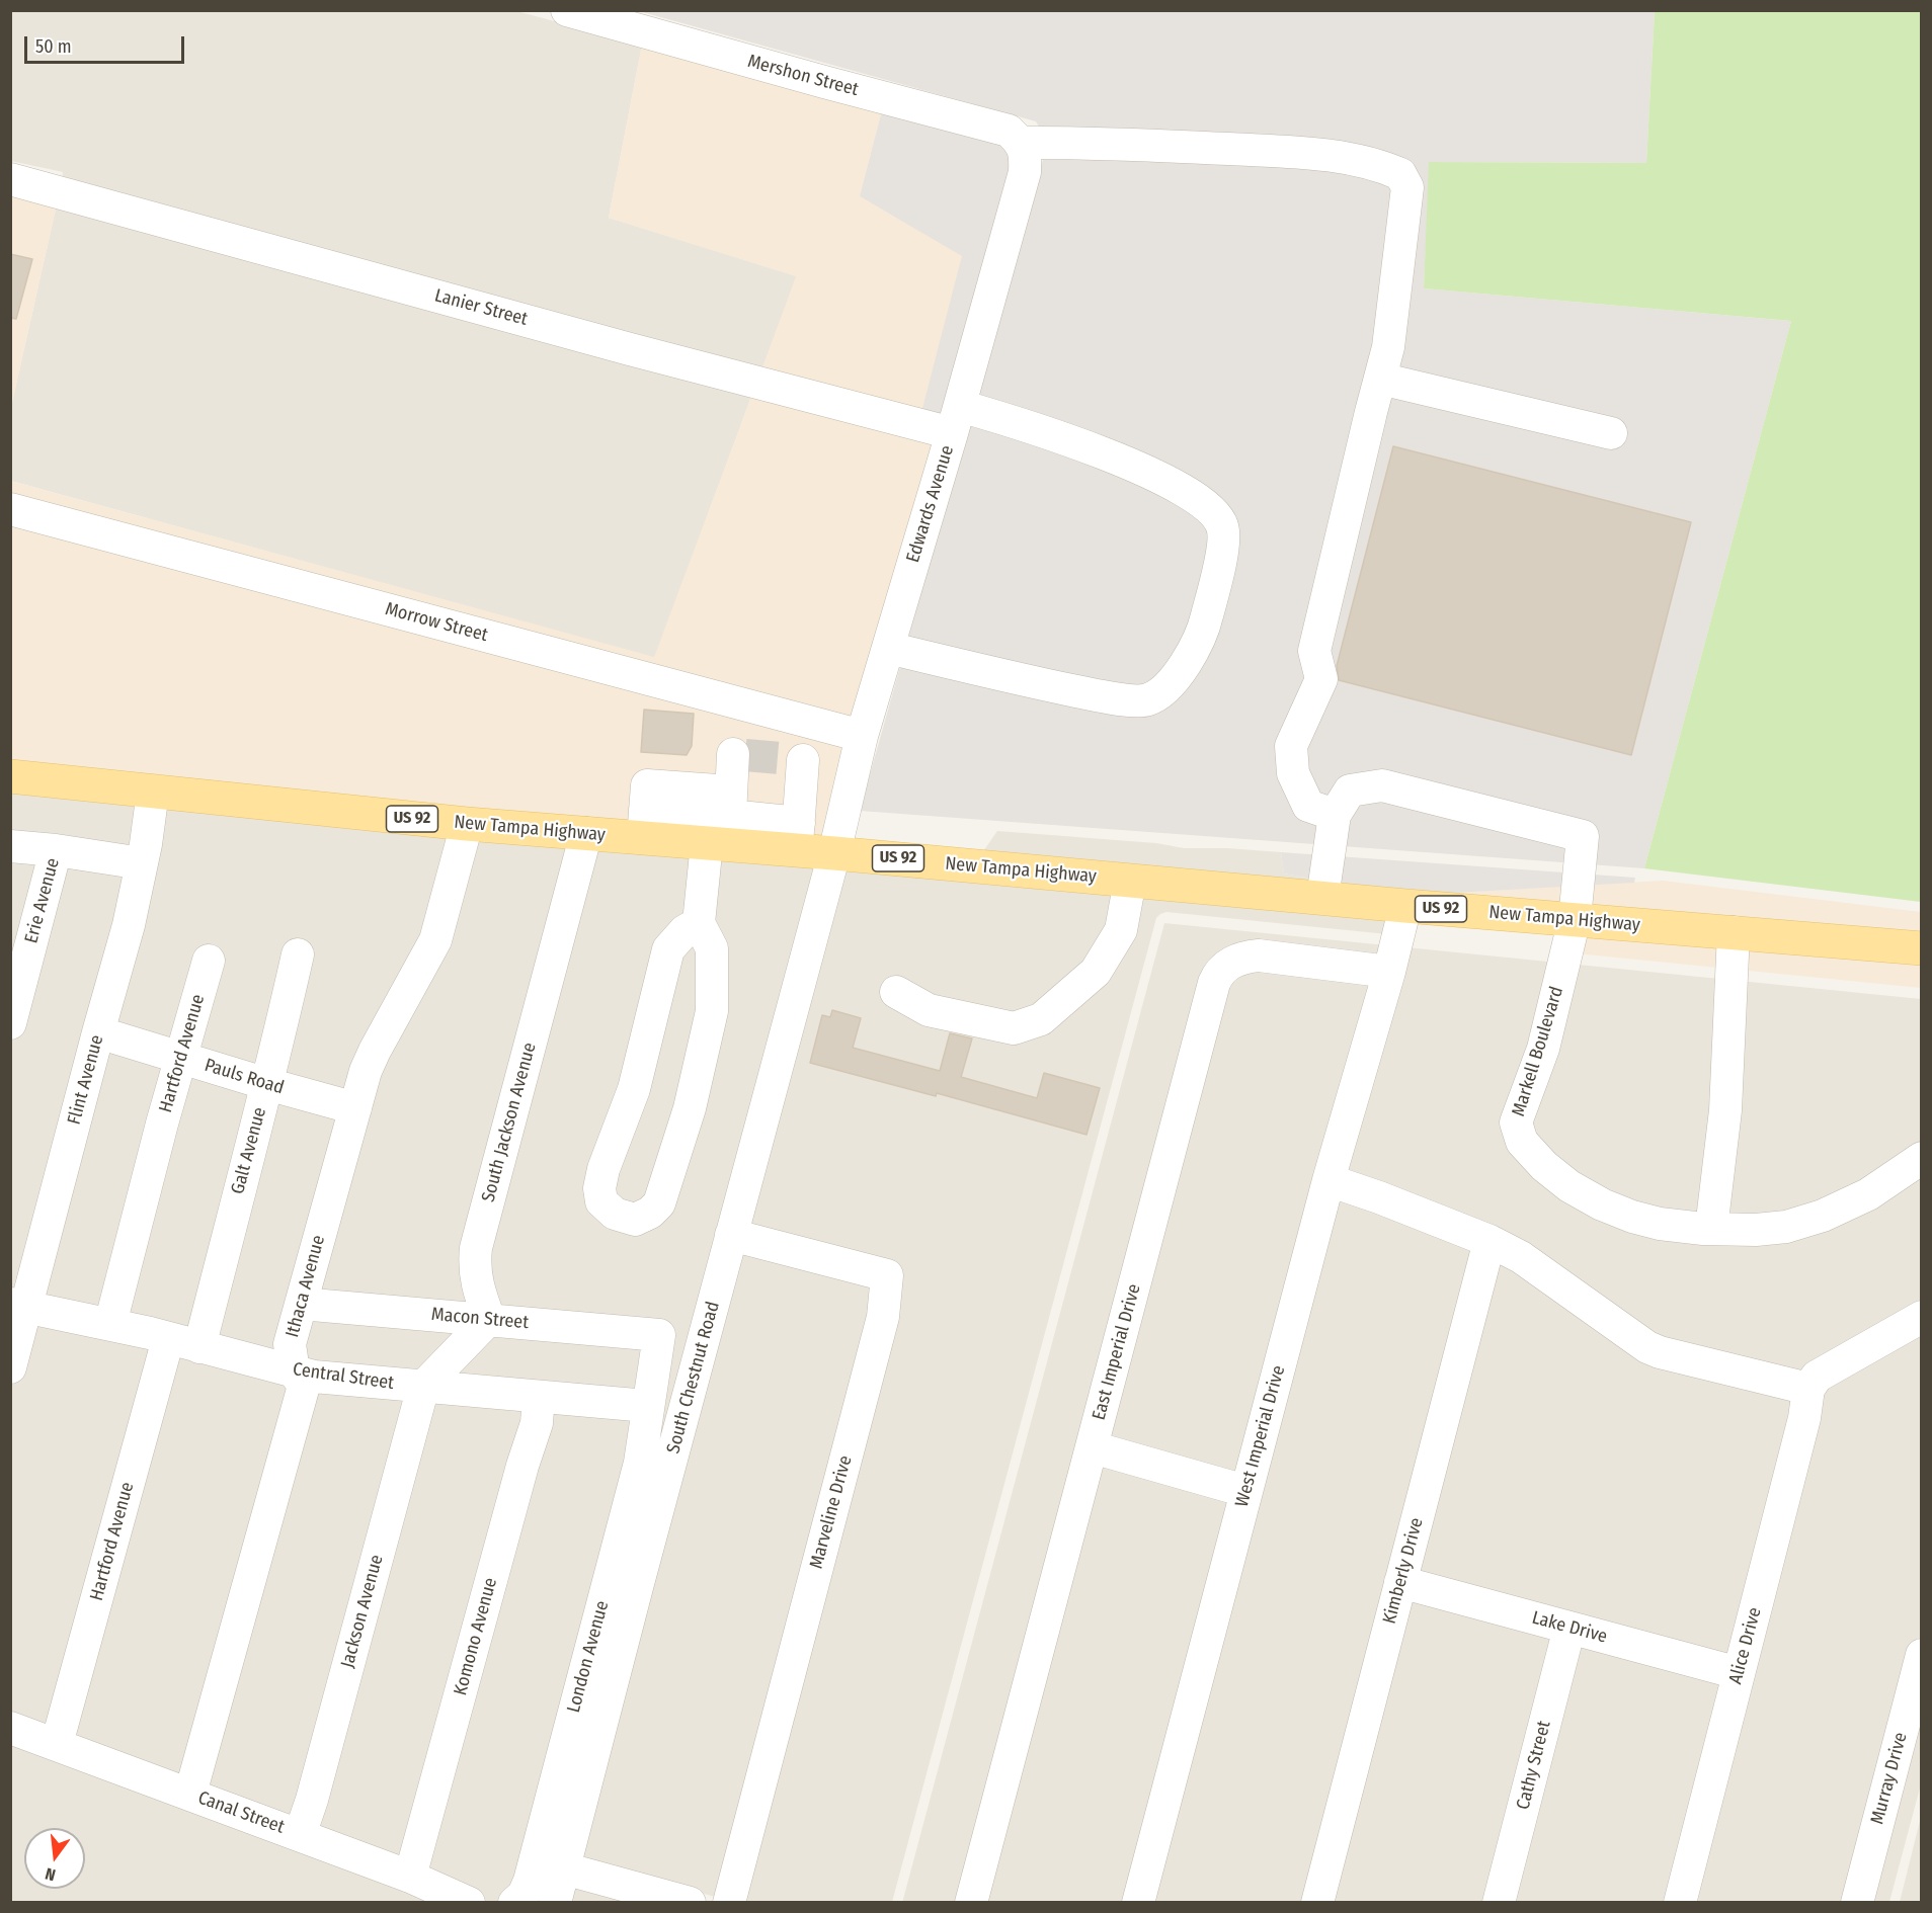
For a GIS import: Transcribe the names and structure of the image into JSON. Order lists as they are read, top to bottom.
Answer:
{
  "streets": {
    "main road": ["US 92", "New Tampa Highway"],
    "street": [
      "Mershon Street",
      "Lanier Street",
      "Edwards Avenue",
      "Morrow Street",
      "Erie Avenue",
      "Markell Boulevard",
      "Hartford Avenue",
      "Pauls Road",
      "Flint Avenue",
      "South Jackson Avenue",
      "Galt Avenue",
      "Ithaca Avenue",
      "Macon Street",
      "East Imperial Drive",
      "Central Street",
      "South Chestnut Road",
      "West Imperial Drive",
      "Marveline Drive",
      "Kimberly Drive",
      "Jackson Avenue",
      "Lake Drive",
      "Komono Avenue",
      "Alice Drive",
      "London Avenue",
      "Cathy Street",
      "Murray Drive",
      "Canal Street"
    ]
  },
  "crossings": [
    ["Mershon Street", "Edwards Avenue"],
    ["Lanier Street", "Edwards Avenue"],
    ["Edwards Avenue", "Morrow Street"],
    ["Edwards Avenue", "New Tampa Highway"],
    ["Edwards Avenue", "South Chestnut Road"],
    ["New Tampa Highway", "Markell Boulevard"],
    ["New Tampa Highway", "Flint Avenue"],
    ["New Tampa Highway", "South Jackson Avenue"],
    ["New Tampa Highway", "Ithaca Avenue"],
    ["New Tampa Highway", "South Chestnut Road"],
    ["New Tampa Highway", "West Imperial Drive"],
    ["Hartford Avenue", "Pauls Road"],
    ["Hartford Avenue", "Central Street"],
    ["Hartford Avenue", "Canal Street"],
    ["Pauls Road", "Flint Avenue"],
    ["Pauls Road", "Galt Avenue"],
    ["Pauls Road", "Ithaca Avenue"],
    ["Flint Avenue", "Central Street"],
    ["South Jackson Avenue", "Macon Street"],
    ["Galt Avenue", "Central Street"],
    ["Ithaca Avenue", "Macon Street"],
    ["Ithaca Avenue", "Central Street"],
    ["Ithaca Avenue", "Canal Street"],
    ["Macon Street", "London Avenue"],
    ["East Imperial Drive", "West Imperial Drive"],
    ["Central Street", "Jackson Avenue"],
    ["Central Street", "Komono Avenue"],
    ["Central Street", "London Avenue"],
    ["South Chestnut Road", "Marveline Drive"],
    ["Kimberly Drive", "Lake Drive"],
    ["Jackson Avenue", "Canal Street"],
    ["Lake Drive", "Alice Drive"],
    ["Lake Drive", "Cathy Street"],
    ["Komono Avenue", "Canal Street"]
  ],
  "scale_bar": "50 m",
  "north": "bottom"
}
